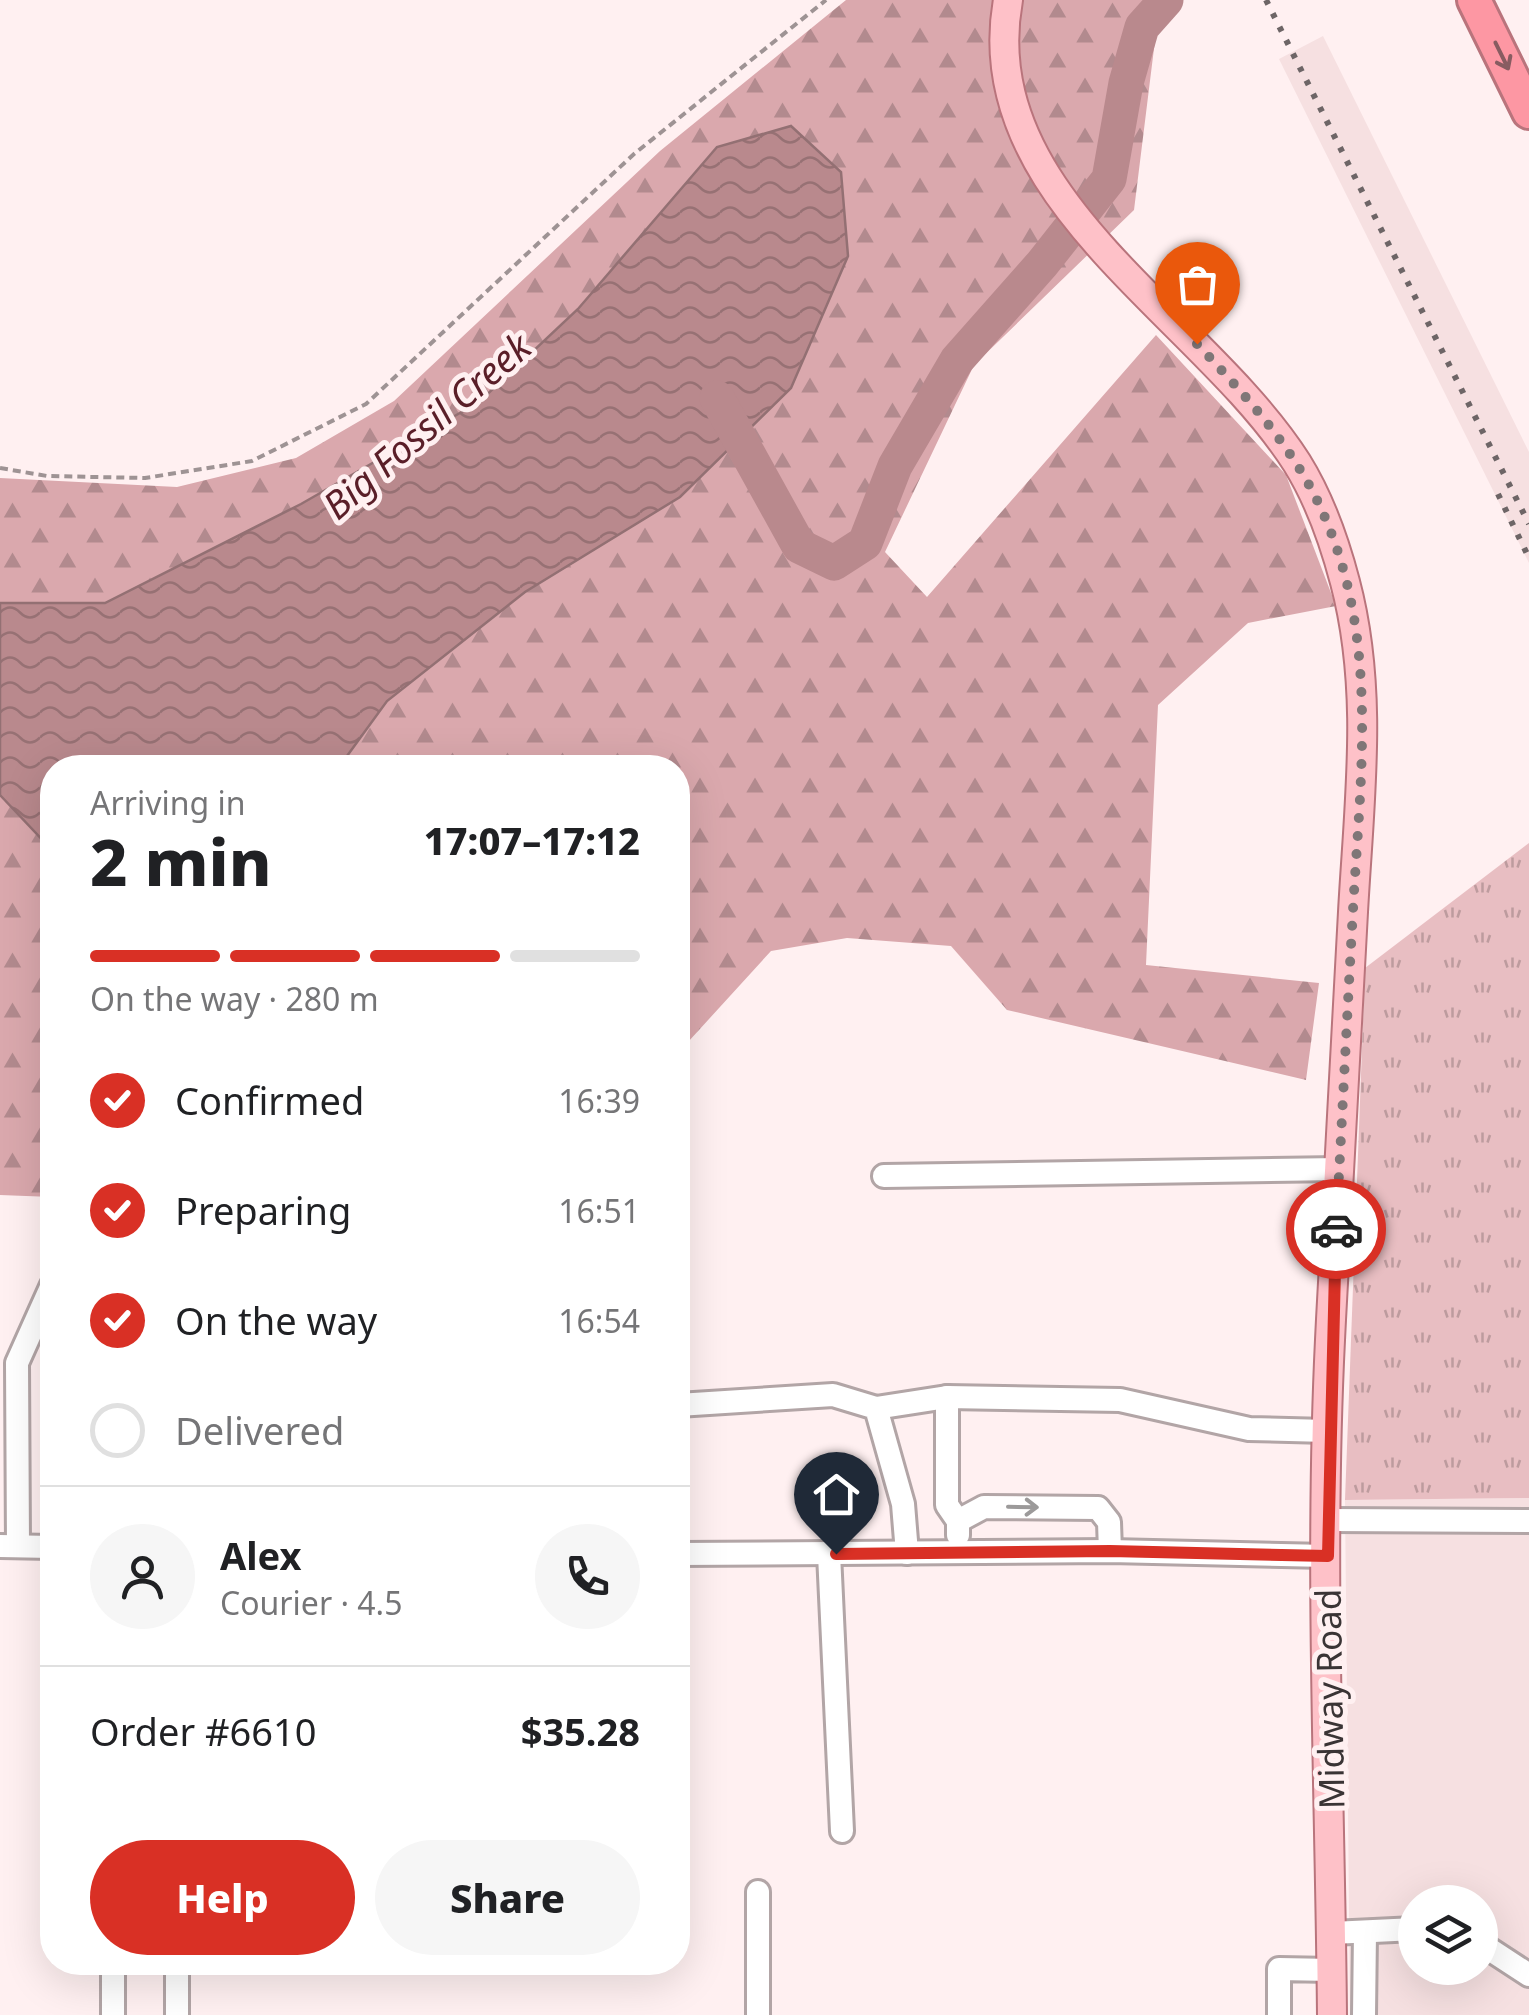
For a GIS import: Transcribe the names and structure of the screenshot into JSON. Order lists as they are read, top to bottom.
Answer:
{
  "streets": {
    "main road": ["Midway Road"]
  },
  "water": ["Big Fossil Creek"],
  "page": {
    "heading": ["2 min", "Arriving in", "17:07–17:12"],
    "panel": [
      "Alex",
      "Courier · 4.5",
      "Order #6610",
      "$35.28"
    ],
    "bar": "On the way · 280 m",
    "list": [
      ["Confirmed", "16:39"],
      ["Preparing", "16:51"],
      ["On the way", "16:54"],
      "Delivered"
    ],
    "buttons": ["Help", "Share"]
  }
}
